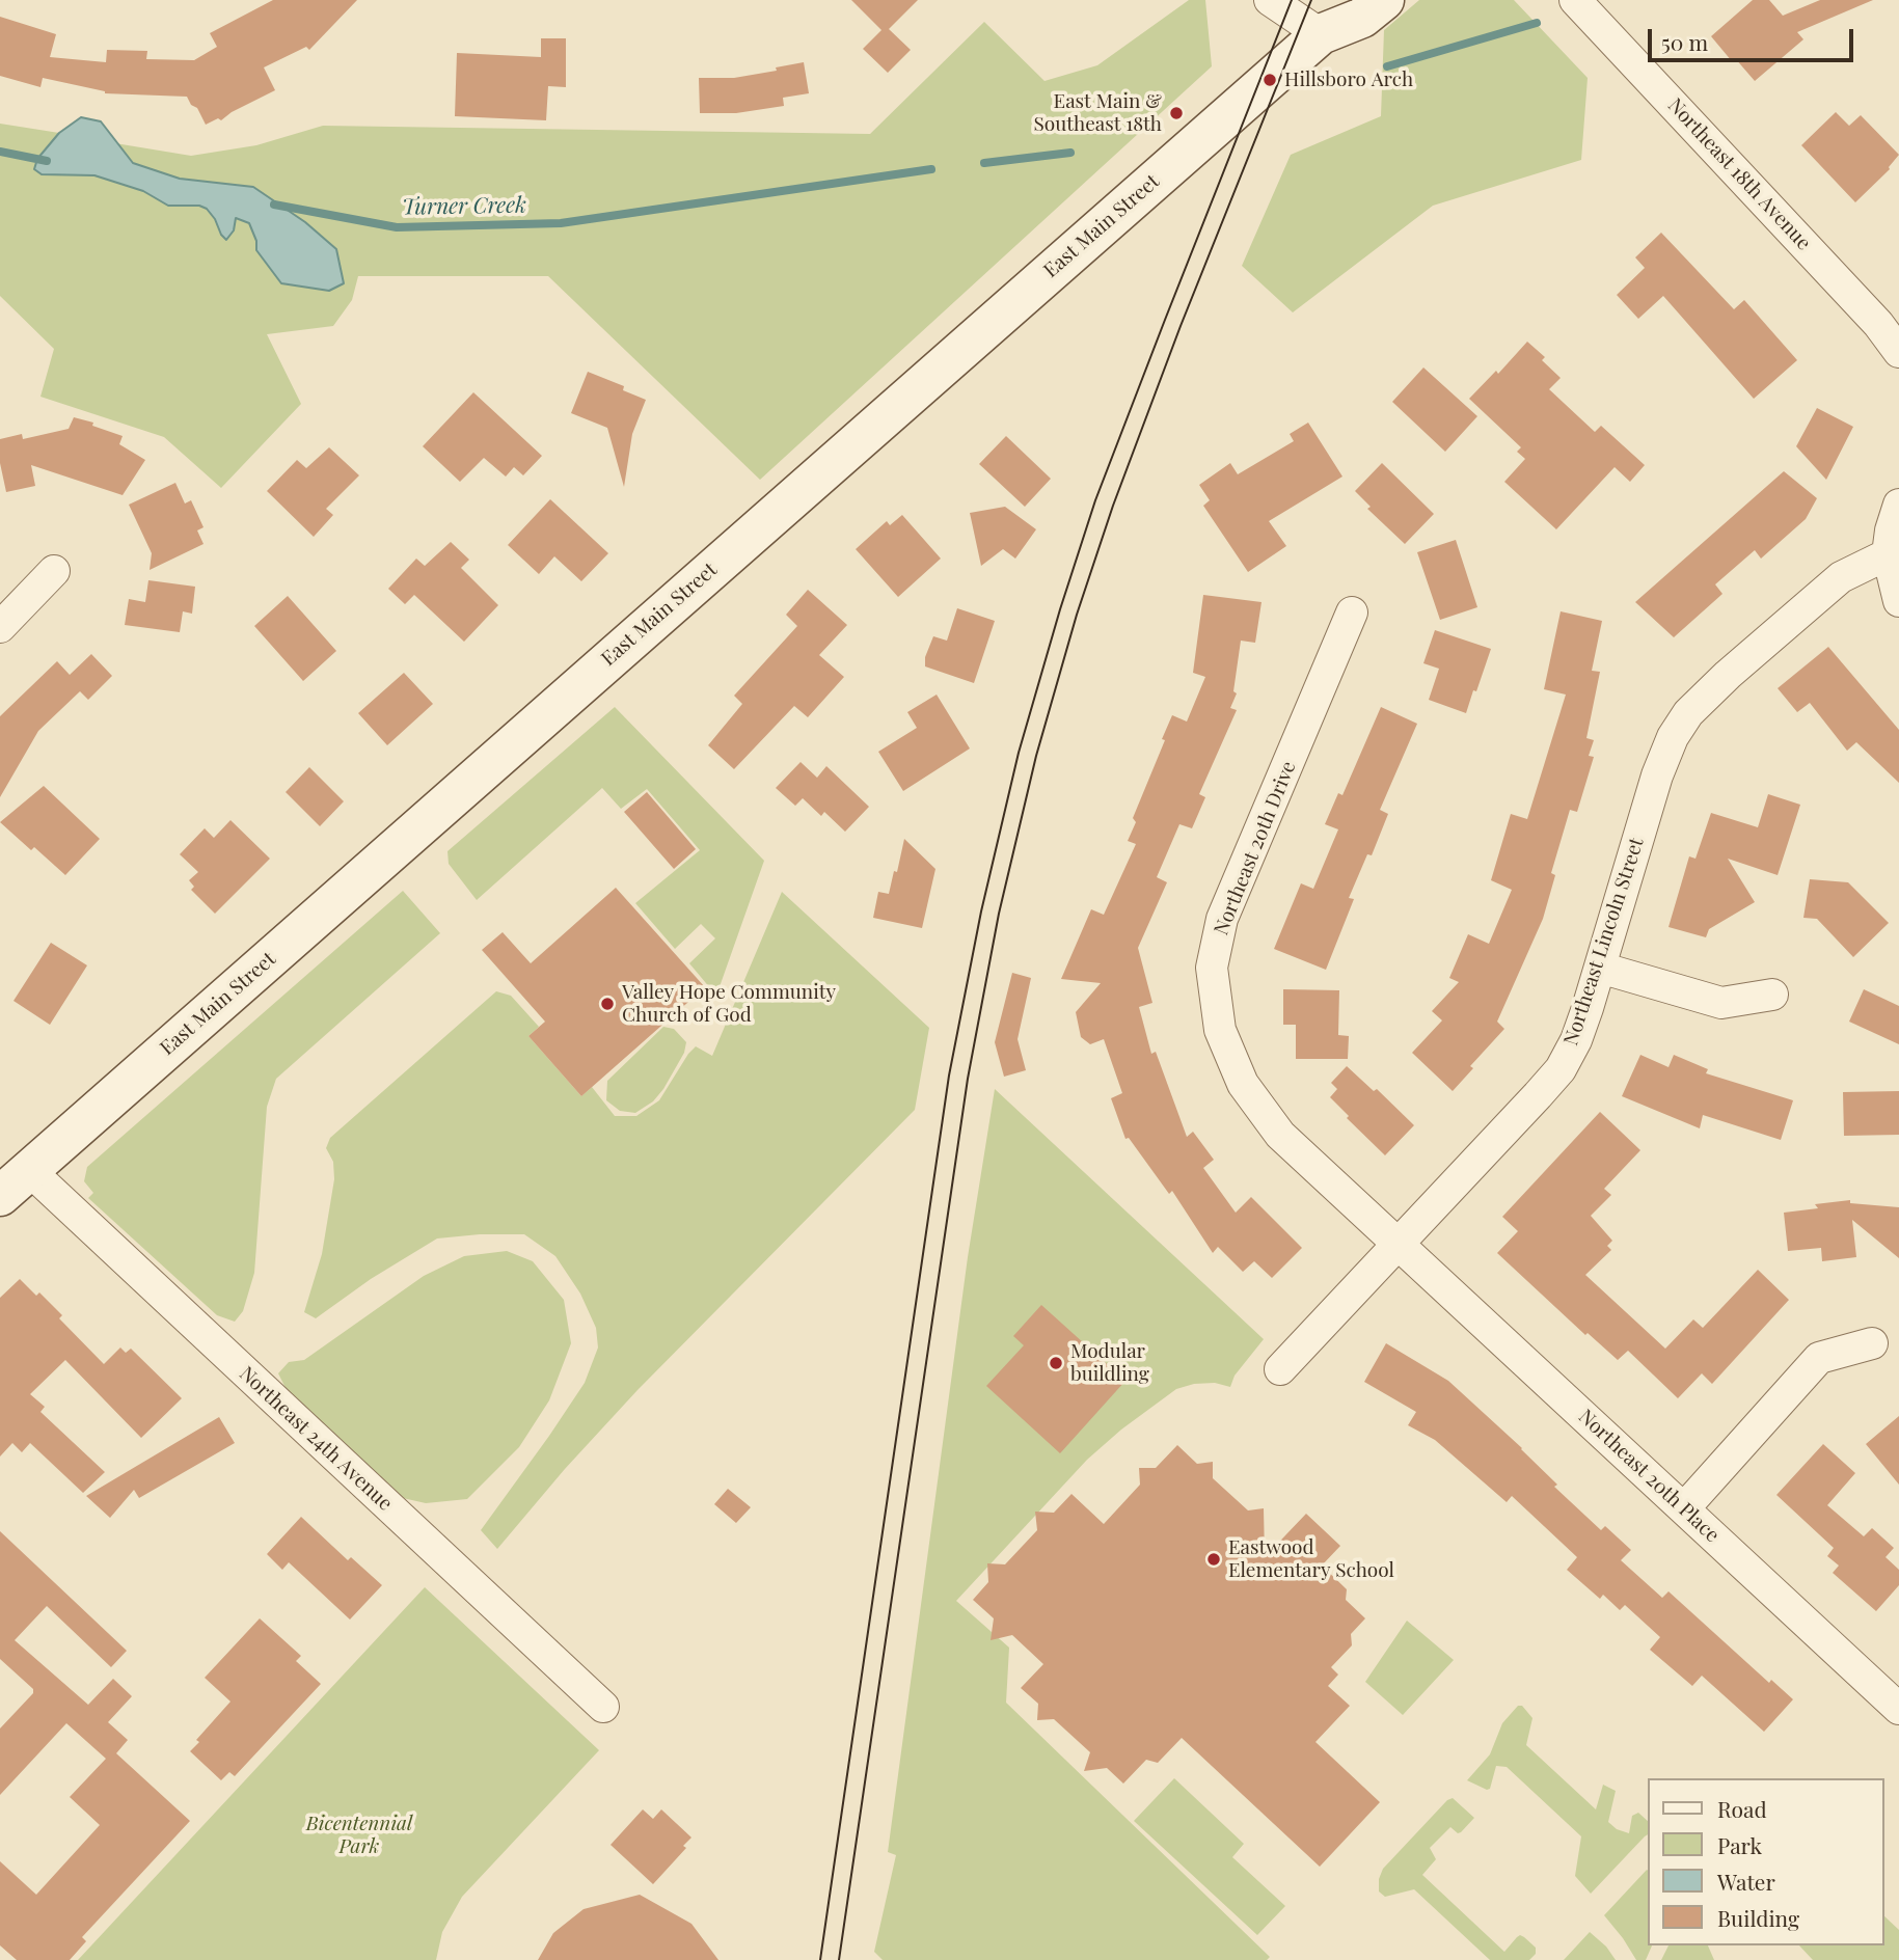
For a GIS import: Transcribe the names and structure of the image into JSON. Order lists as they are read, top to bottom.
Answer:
{
  "streets": {
    "main road": ["East Main Street"],
    "street": [
      "Northeast 18th Avenue",
      "Northeast 20th Drive",
      "Northeast Lincoln Street",
      "Northeast 24th Avenue",
      "Northeast 20th Place"
    ]
  },
  "crossings": [
    ["East Main Street", "Northeast 24th Avenue"],
    ["Northeast 20th Drive", "Northeast Lincoln Street"],
    ["Northeast 20th Drive", "Northeast 20th Place"],
    ["Northeast Lincoln Street", "Northeast 20th Place"]
  ],
  "water": ["Turner Creek"],
  "parks": ["Bicentennial Park"],
  "places": [
    "Hillsboro Arch",
    "East Main & Southeast 18th",
    "Valley Hope Community Church of God",
    "Modular buildling",
    "Eastwood Elementary School"
  ],
  "legend": [
    "Road",
    "Park",
    "Water",
    "Building"
  ],
  "scale_bar": "50 m"
}
